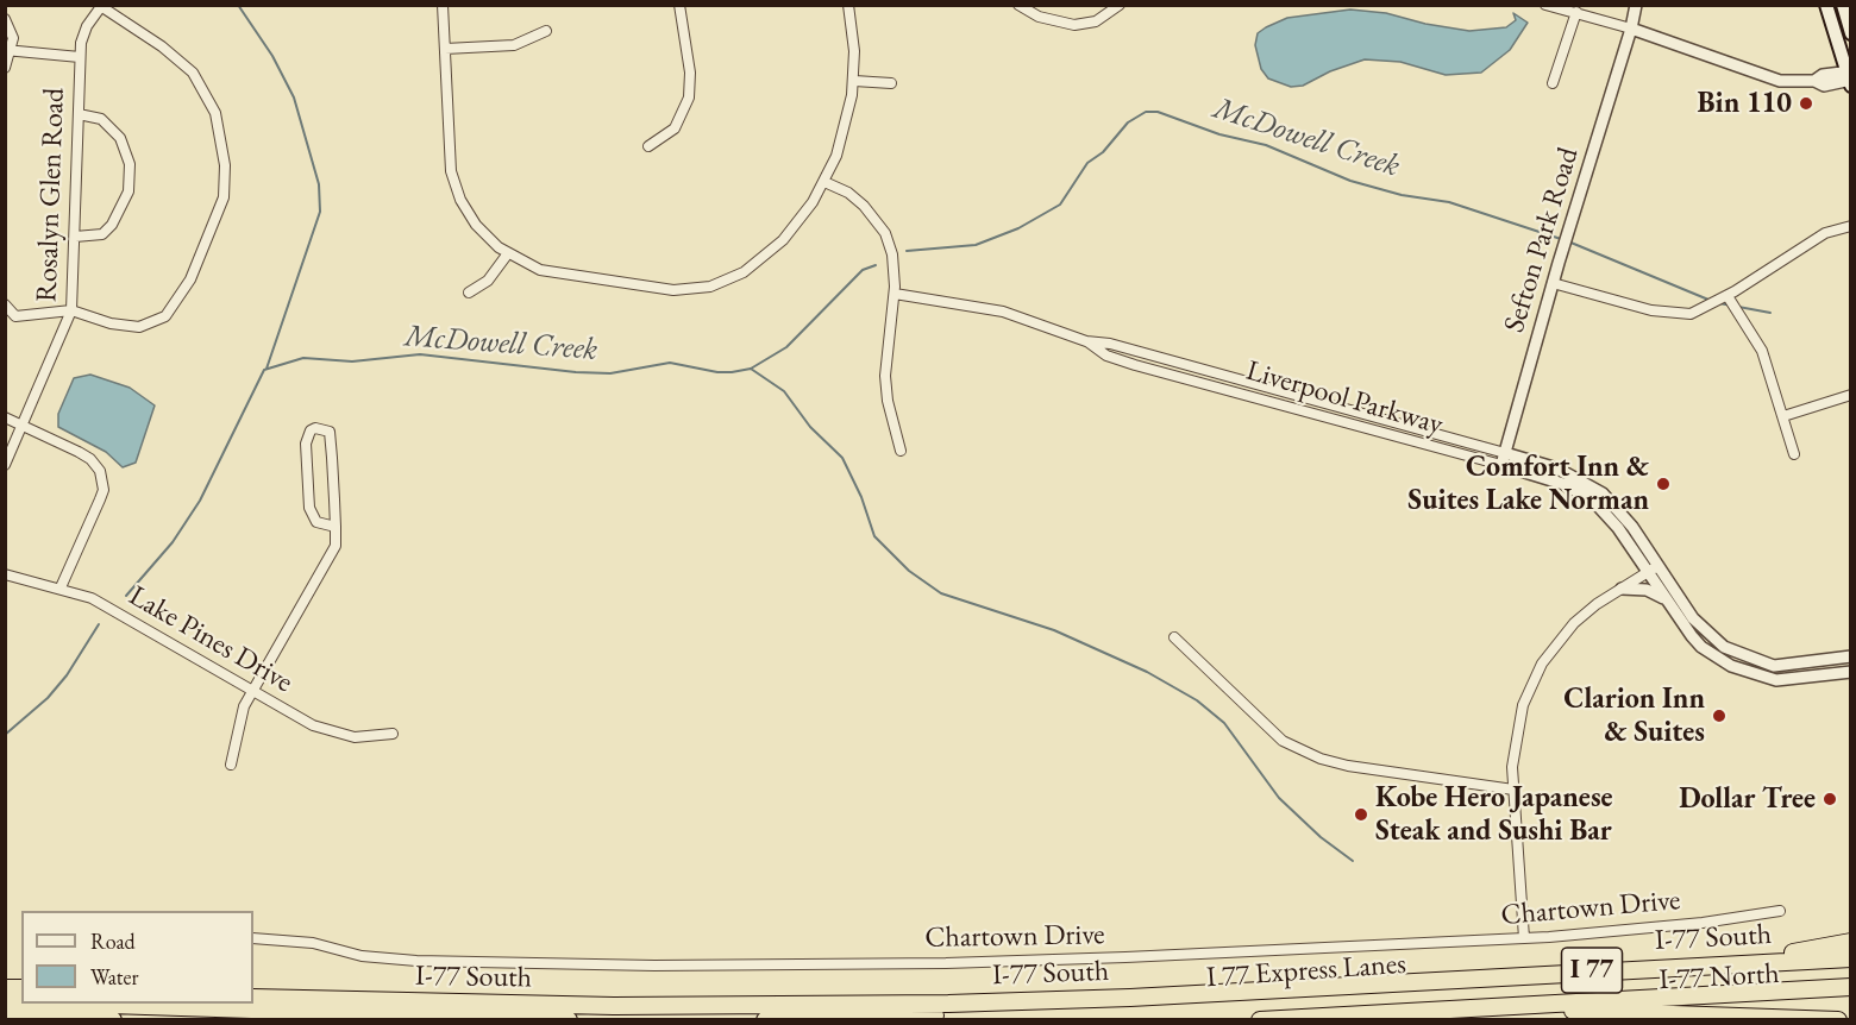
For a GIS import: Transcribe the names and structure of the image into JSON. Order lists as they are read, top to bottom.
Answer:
{
  "streets": {
    "highway": [
      "I-77 South",
      "I 77",
      "I 77 Express Lanes",
      "I-77 North"
    ],
    "street": [
      "Rosalyn Glen Road",
      "Sefton Park Road",
      "Liverpool Parkway",
      "Lake Pines Drive",
      "Chartown Drive"
    ]
  },
  "crossings": [
    ["Sefton Park Road", "Liverpool Parkway"]
  ],
  "water": ["McDowell Creek"],
  "places": [
    "Bin 110",
    "Comfort Inn & Suites Lake Norman",
    "Clarion Inn & Suites",
    "Dollar Tree",
    "Kobe Hero Japanese Steak and Sushi Bar"
  ],
  "legend": ["Road", "Water"]
}
